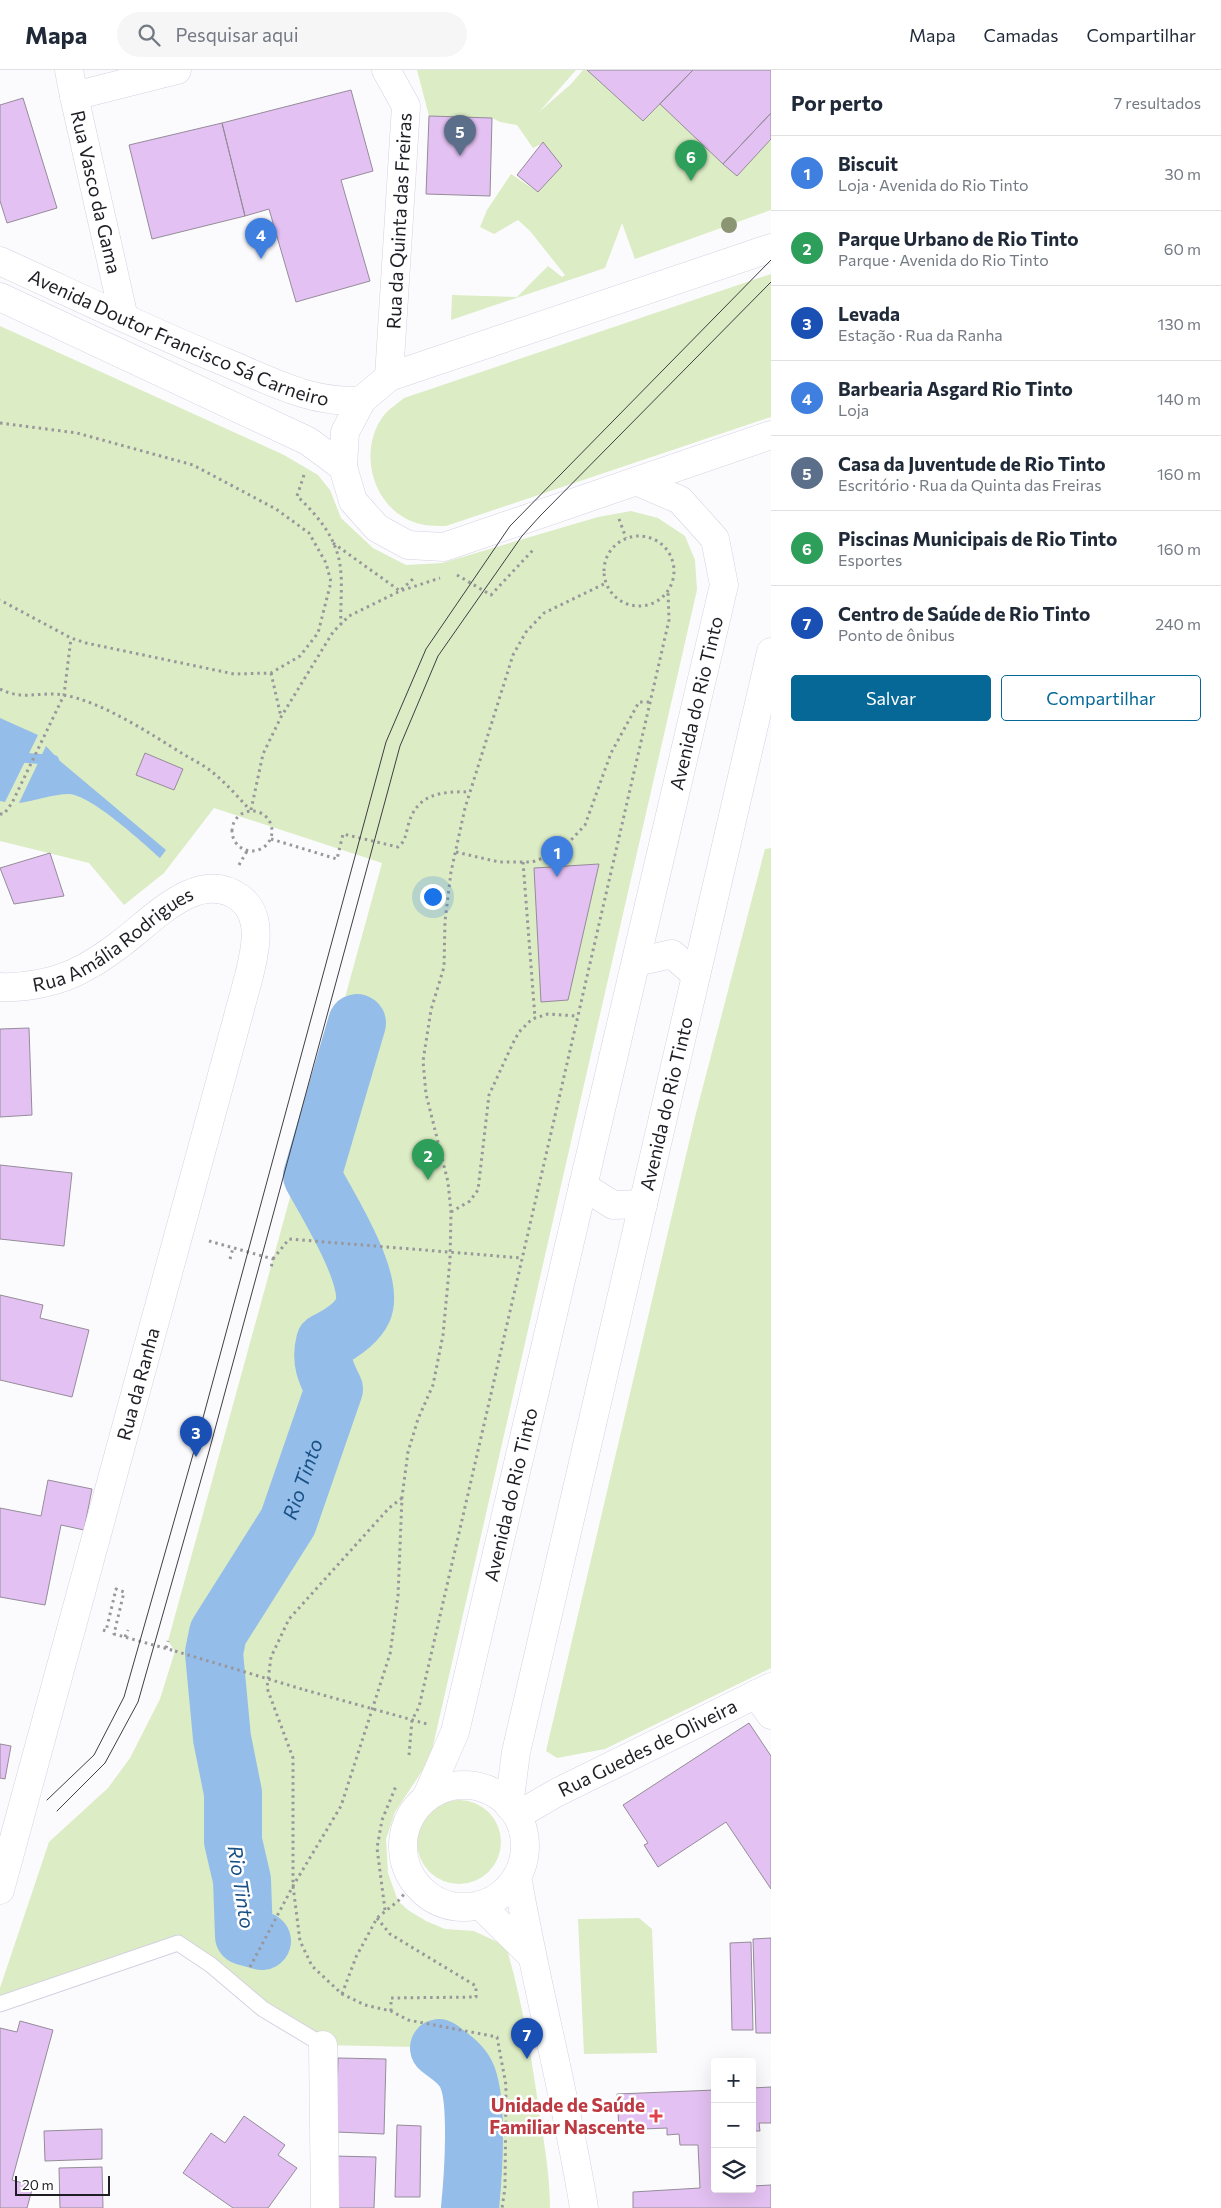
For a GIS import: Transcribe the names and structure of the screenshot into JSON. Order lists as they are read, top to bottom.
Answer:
{
  "streets": {
    "street": [
      "Rua Vasco da Gama",
      "Rua da Quinta das Freiras",
      "Avenida Doutor Francisco Sá Carneiro",
      "Avenida do Rio Tinto",
      "Rua Amália Rodrigues",
      "Rua da Ranha",
      "Rua Guedes de Oliveira"
    ]
  },
  "crossings": [
    ["Rua Vasco da Gama", "Avenida Doutor Francisco Sá Carneiro"],
    ["Avenida do Rio Tinto", "Rua Guedes de Oliveira"],
    ["Rua Amália Rodrigues", "Rua da Ranha"]
  ],
  "water": ["Rio Tinto"],
  "places": {
    "health": ["Unidade de Saúde Familiar Nascente"]
  },
  "scale_bar": "20 m",
  "page": {
    "header": "Mapa",
    "search": "Pesquisar aqui",
    "nav": ["Mapa", "Camadas", "Compartilhar"],
    "heading": ["Por perto", "7 resultados"],
    "pins": [
      "5",
      "6",
      "4",
      "1",
      "2",
      "3",
      "7"
    ],
    "list": [
      {
        "mark": "1",
        "name": "Biscuit",
        "note": "Loja · Avenida do Rio Tinto",
        "value": "30 m"
      },
      {
        "mark": "2",
        "name": "Parque Urbano de Rio Tinto",
        "note": "Parque · Avenida do Rio Tinto",
        "value": "60 m"
      },
      {
        "mark": "3",
        "name": "Levada",
        "note": "Estação · Rua da Ranha",
        "value": "130 m"
      },
      {
        "mark": "4",
        "name": "Barbearia Asgard Rio Tinto",
        "note": "Loja",
        "value": "140 m"
      },
      {
        "mark": "5",
        "name": "Casa da Juventude de Rio Tinto",
        "note": "Escritório · Rua da Quinta das Freiras",
        "value": "160 m"
      },
      {
        "mark": "6",
        "name": "Piscinas Municipais de Rio Tinto",
        "note": "Esportes",
        "value": "160 m"
      },
      {
        "mark": "7",
        "name": "Centro de Saúde de Rio Tinto",
        "note": "Ponto de ônibus",
        "value": "240 m"
      }
    ],
    "buttons": ["Salvar", "Compartilhar"],
    "map_buttons": ["+", "−"],
    "scale": "20 m"
  }
}
